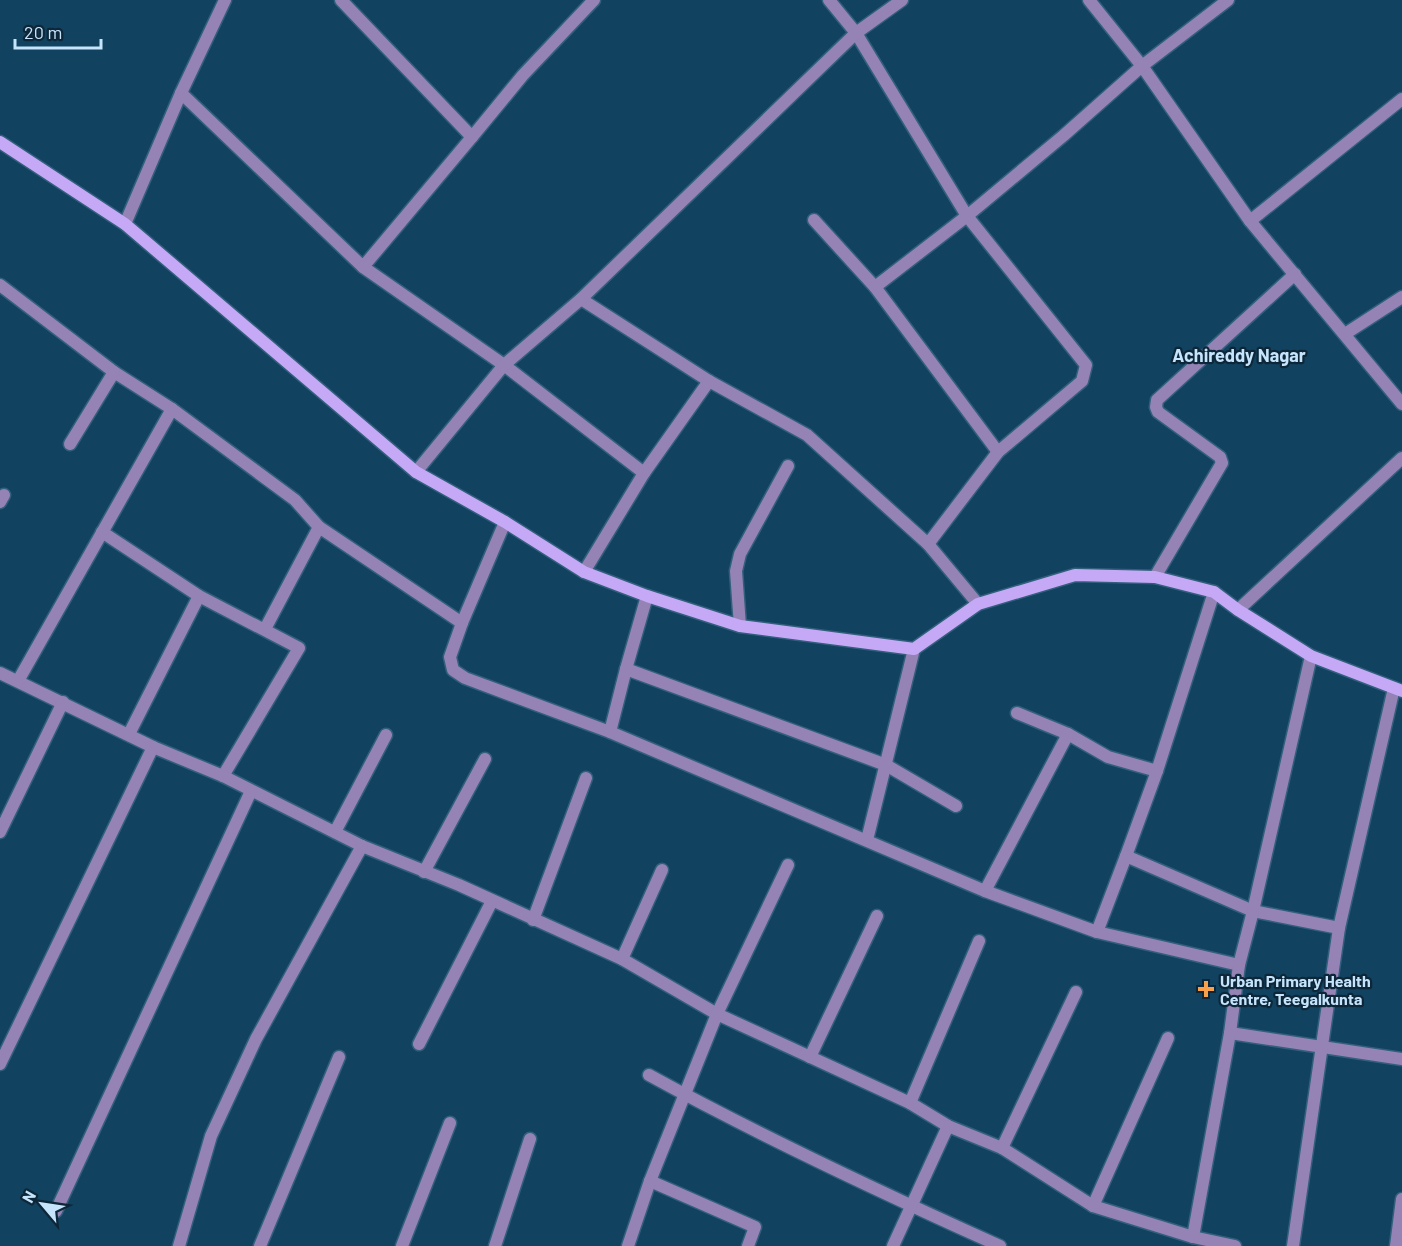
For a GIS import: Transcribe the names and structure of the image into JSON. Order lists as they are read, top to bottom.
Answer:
{
  "districts": ["Achireddy Nagar"],
  "places": {
    "health": ["Urban Primary Health Centre, Teegalkunta"]
  },
  "scale_bar": "20 m",
  "north": "top left"
}
